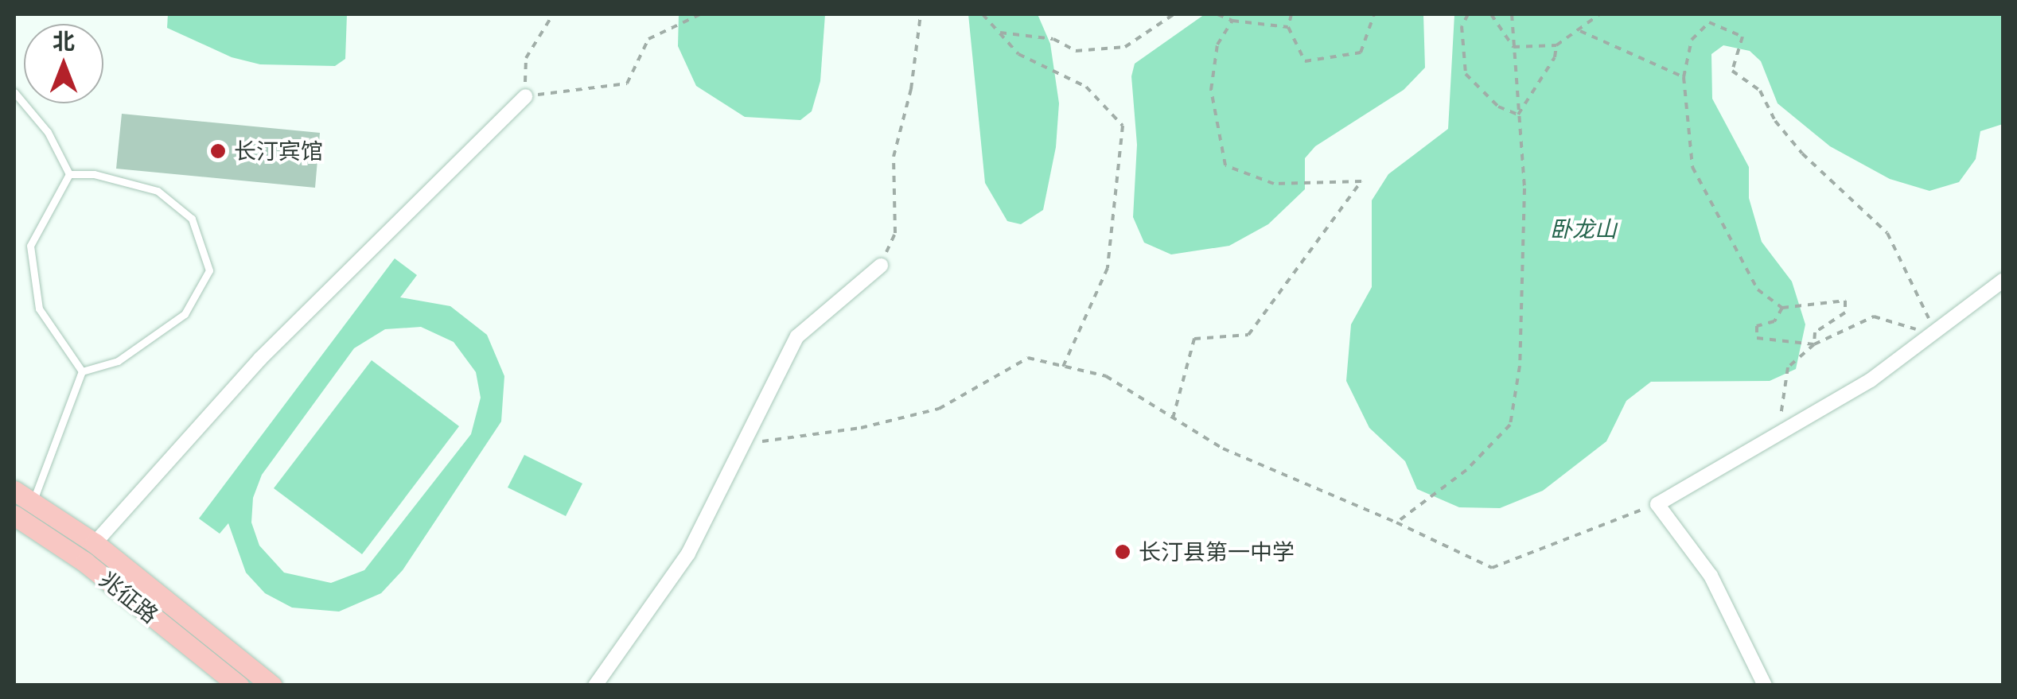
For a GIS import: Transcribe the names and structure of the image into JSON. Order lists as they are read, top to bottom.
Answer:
{
  "streets": {
    "main road": ["兆征路"]
  },
  "parks": ["卧龙山"],
  "places": ["长汀宾馆", "长汀县第一中学"],
  "north": "top"
}
